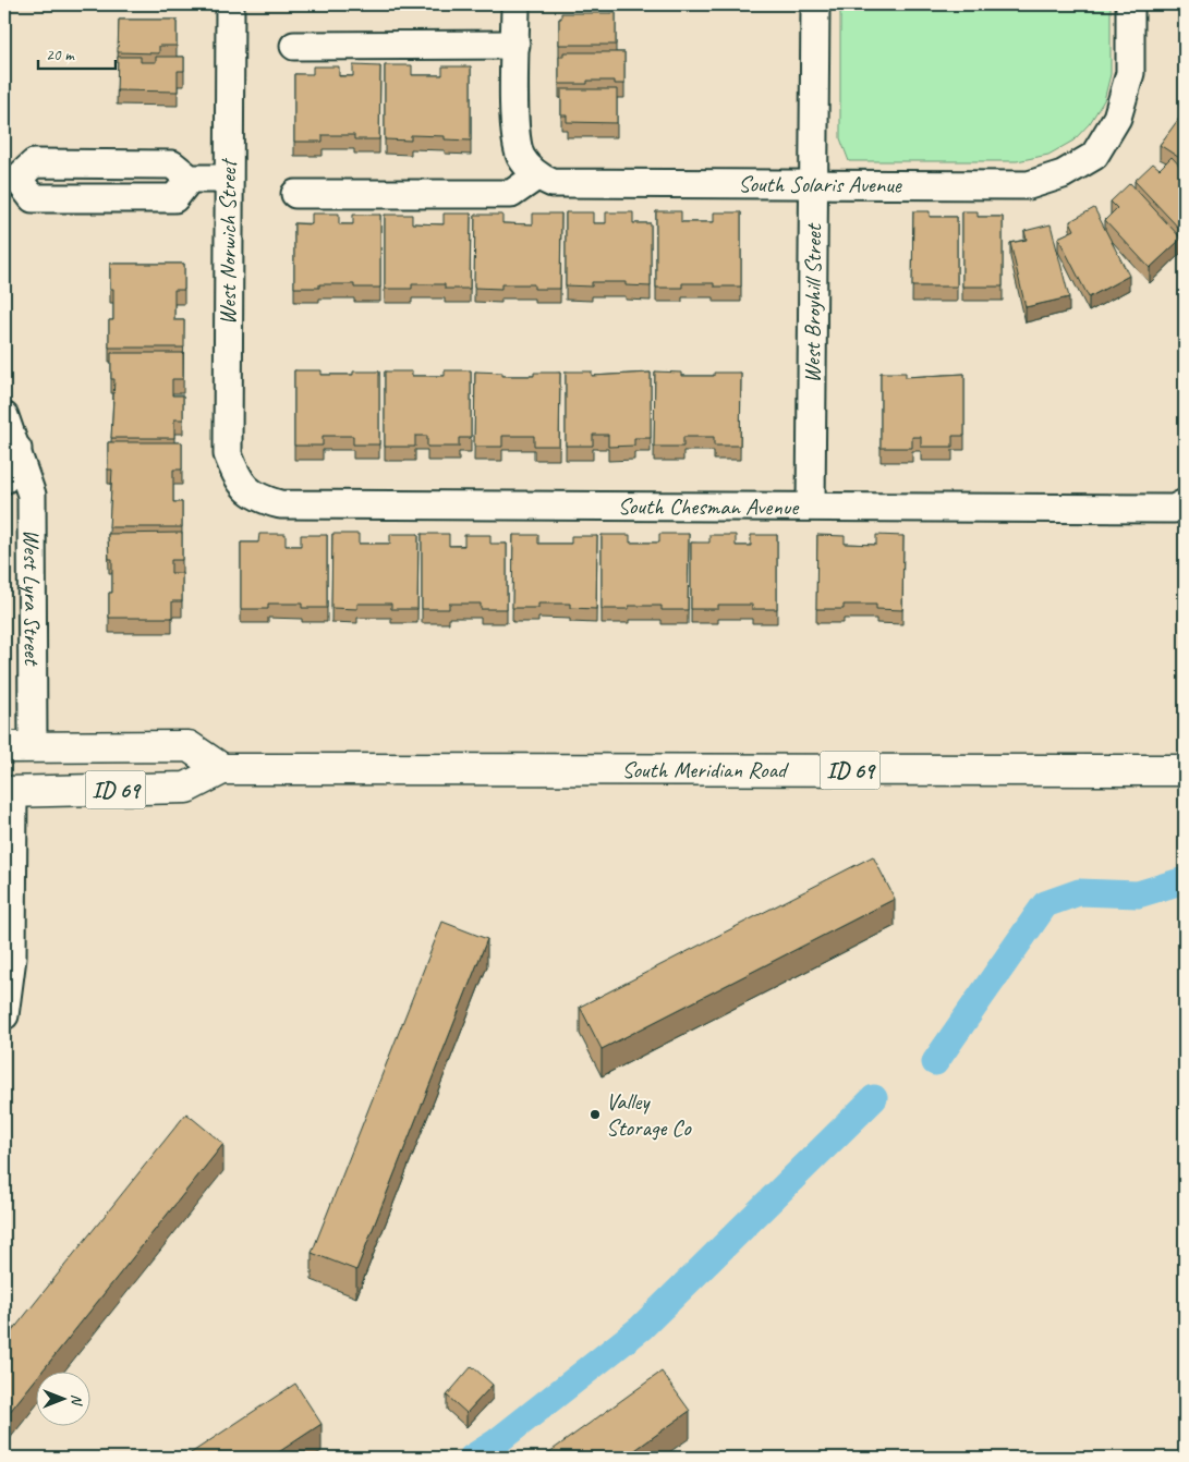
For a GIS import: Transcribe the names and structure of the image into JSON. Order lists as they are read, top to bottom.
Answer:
{
  "streets": {
    "main road": ["South Meridian Road", "ID 69"],
    "street": [
      "South Solaris Avenue",
      "West Norwich Street",
      "West Broyhill Street",
      "South Chesman Avenue",
      "West Lyra Street"
    ]
  },
  "crossings": [
    ["South Solaris Avenue", "West Broyhill Street"],
    ["West Norwich Street", "South Chesman Avenue"],
    ["West Broyhill Street", "South Chesman Avenue"],
    ["West Lyra Street", "ID 69"],
    ["South Meridian Road", "ID 69"]
  ],
  "places": ["Valley Storage Co"],
  "scale_bar": "20 m",
  "north": "right"
}
